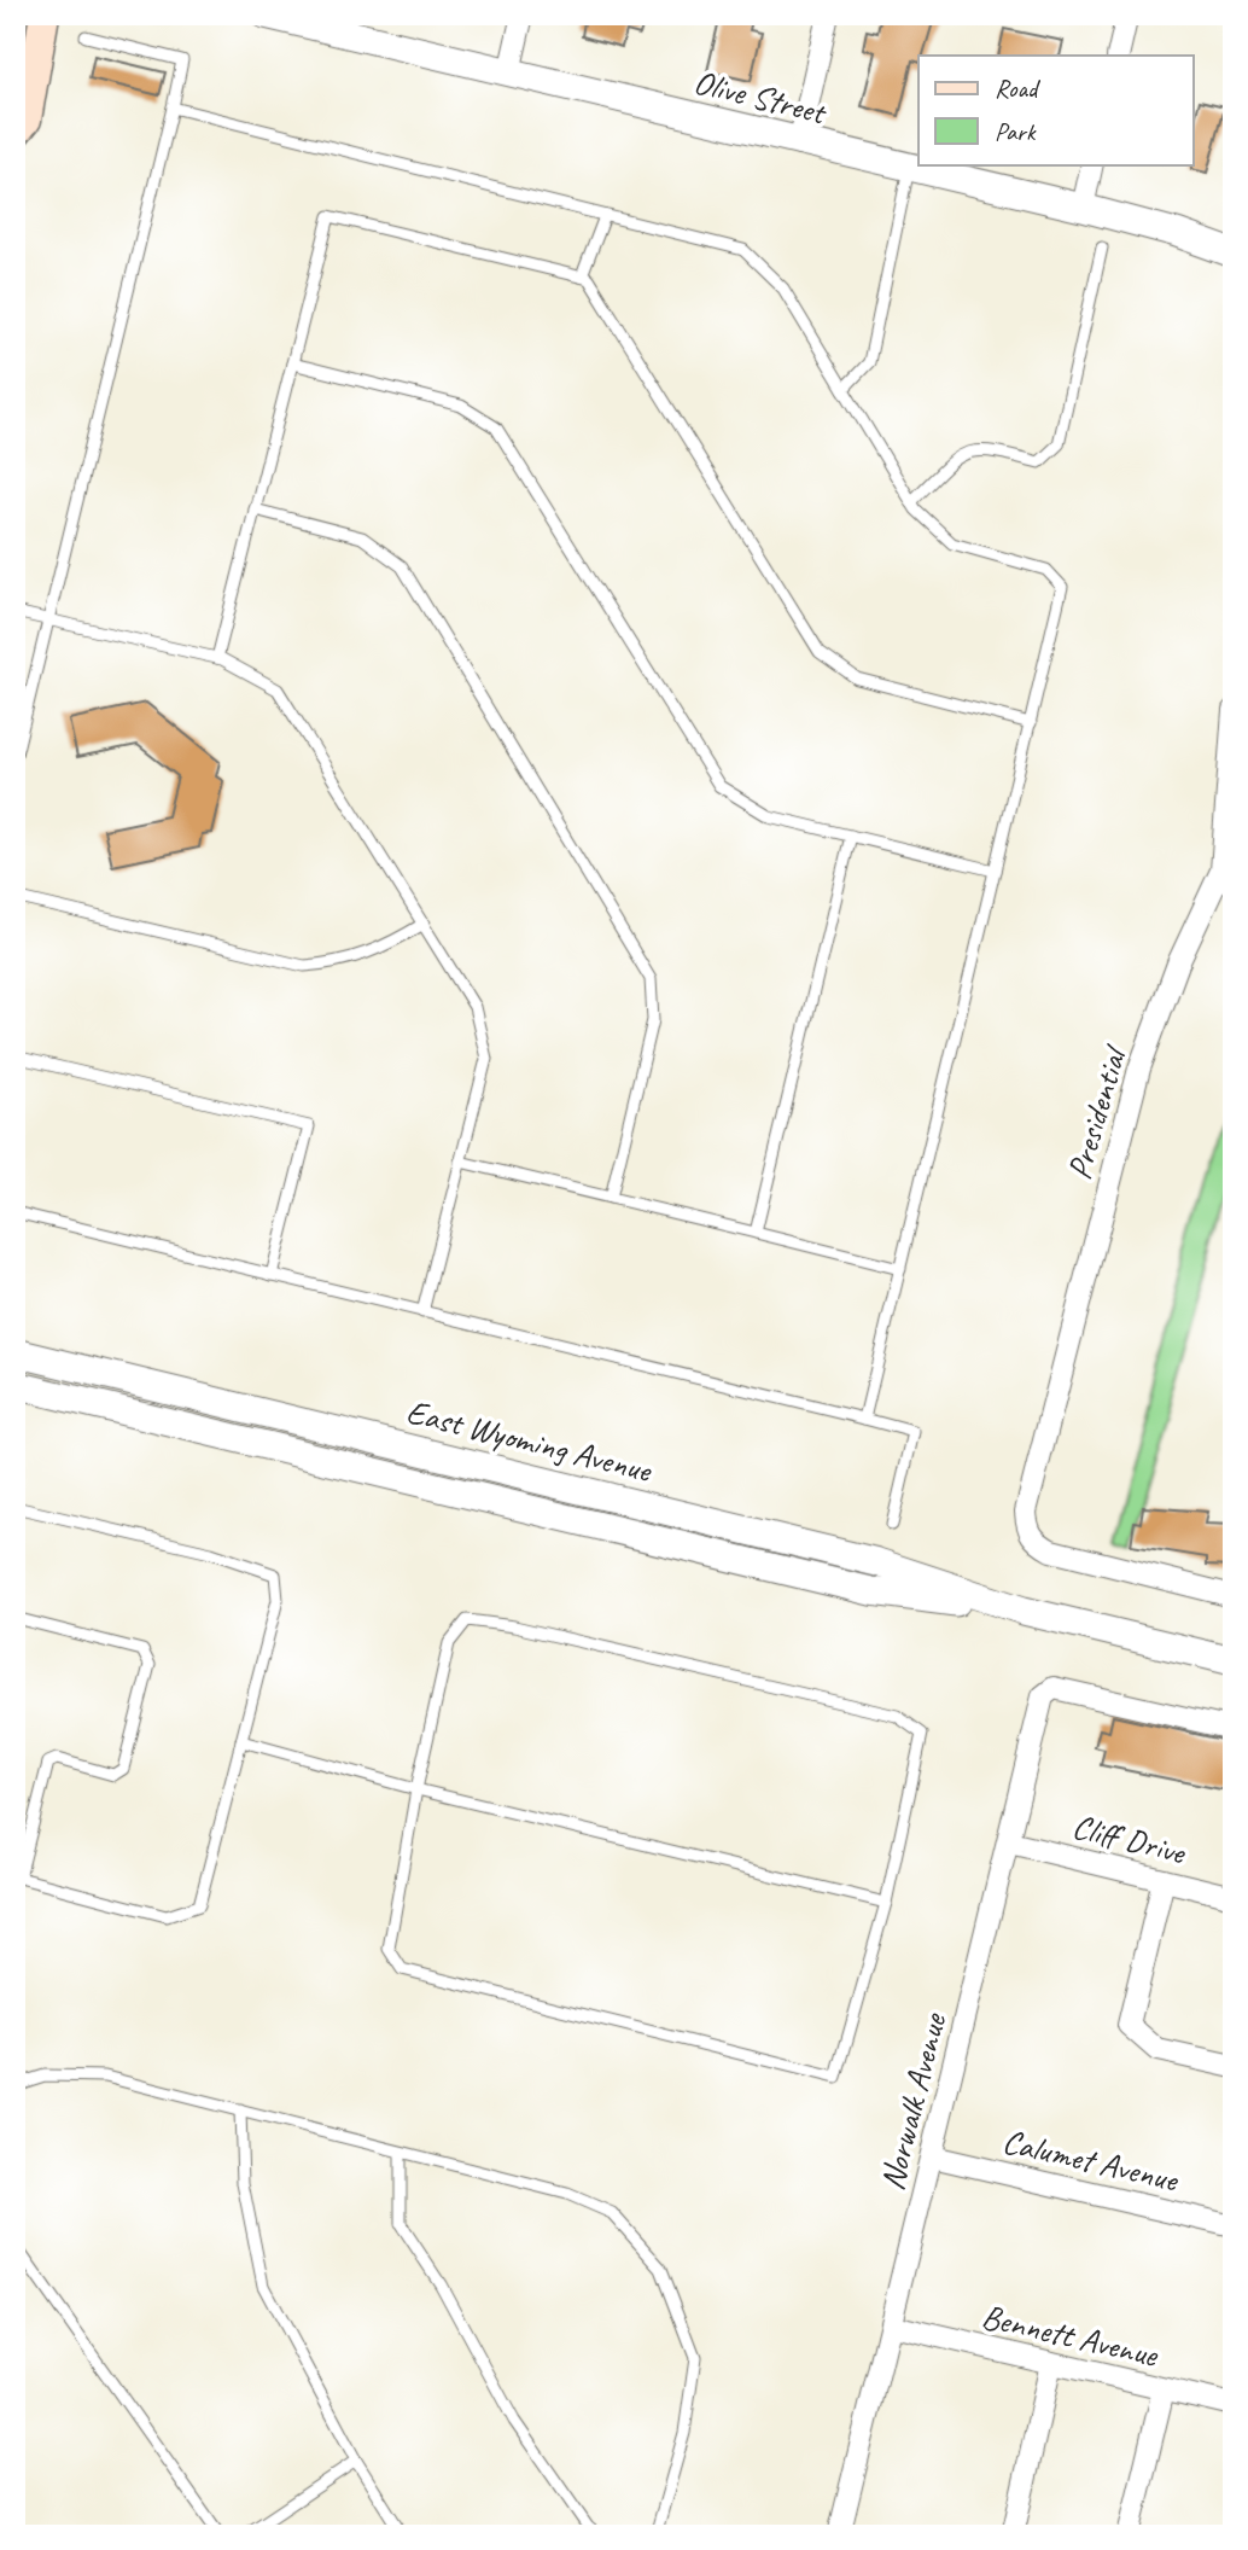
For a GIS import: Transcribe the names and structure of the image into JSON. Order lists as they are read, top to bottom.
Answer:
{
  "streets": {
    "street": [
      "Olive Street",
      "Presidential",
      "East Wyoming Avenue",
      "Cliff Drive",
      "Norwalk Avenue",
      "Calumet Avenue",
      "Bennett Avenue"
    ]
  },
  "crossings": [
    ["Cliff Drive", "Norwalk Avenue"],
    ["Norwalk Avenue", "Calumet Avenue"],
    ["Norwalk Avenue", "Bennett Avenue"]
  ],
  "legend": ["Road", "Park"]
}
